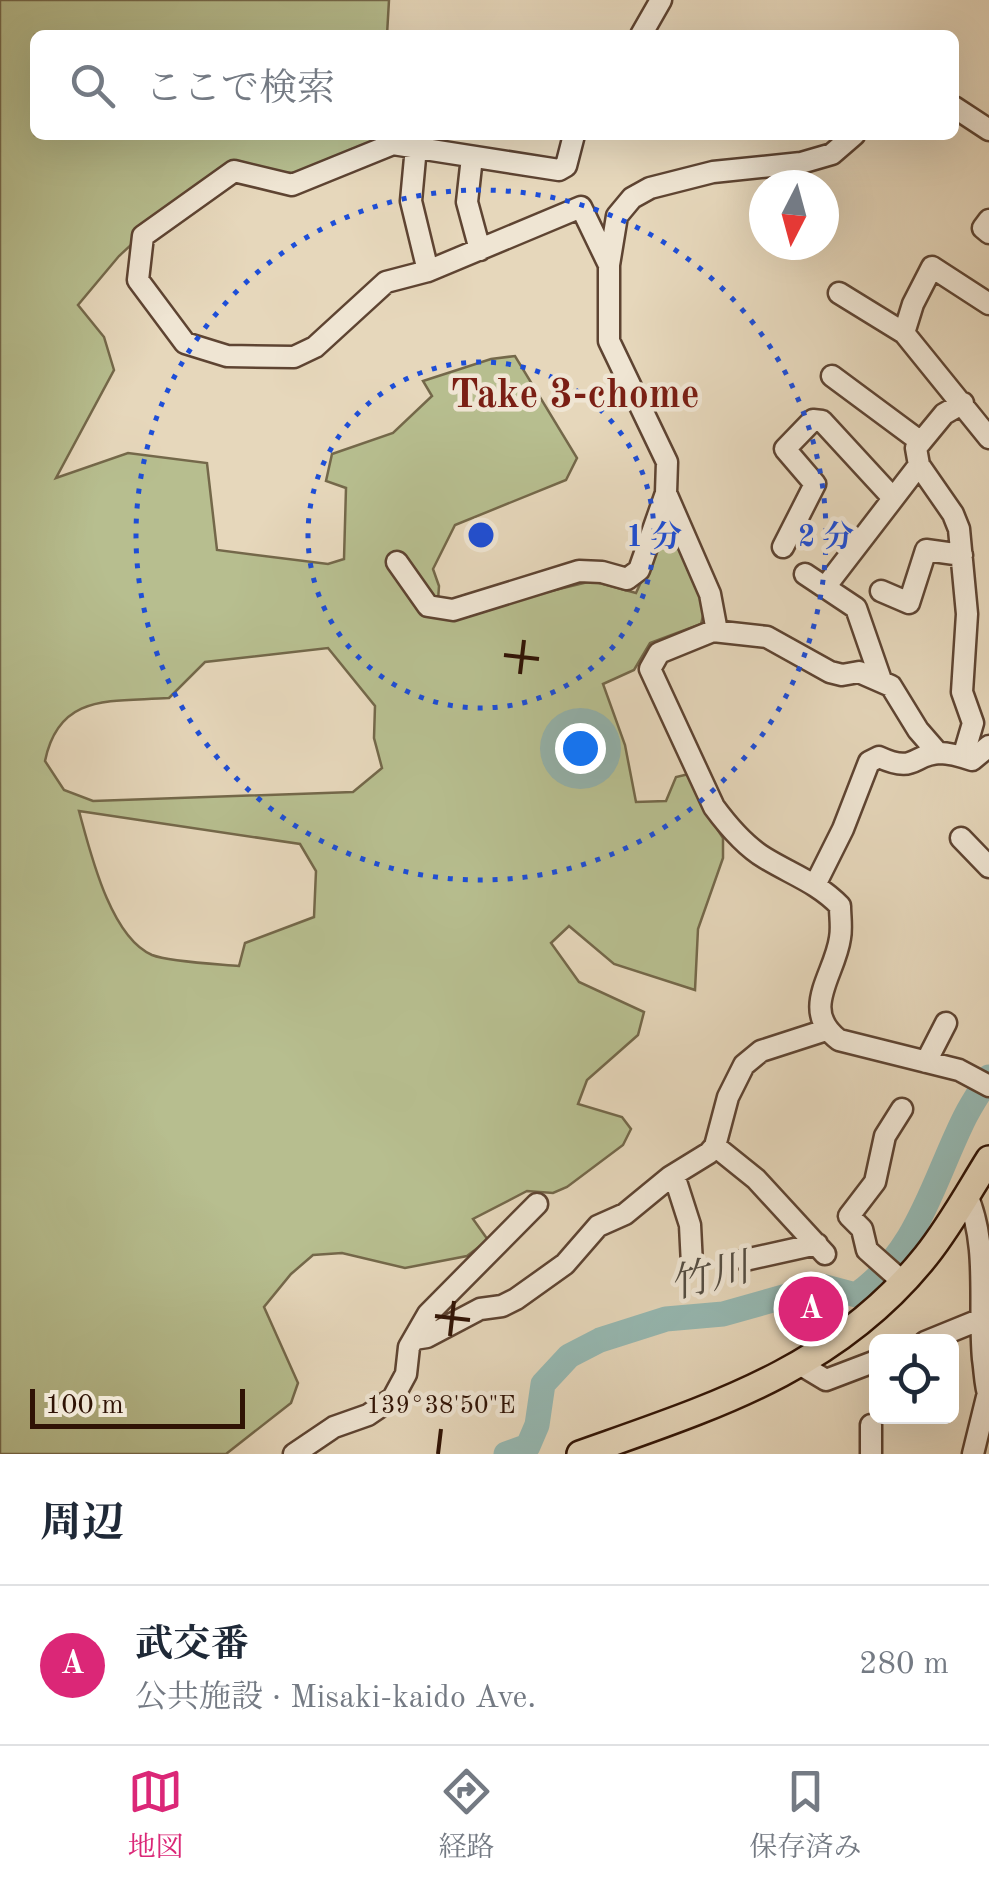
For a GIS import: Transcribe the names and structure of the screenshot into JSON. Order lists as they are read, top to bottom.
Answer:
{
  "districts": ["Take 3-chome"],
  "water": ["竹川"],
  "scale_bar": "100 m",
  "north": "bottom",
  "page": {
    "search": "ここで検索",
    "pins": "A",
    "scale": "100 m",
    "heading": "周辺",
    "list": [
      {
        "mark": "A",
        "name": "武交番",
        "note": "公共施設 · Misaki-kaido Ave.",
        "value": "280 m"
      }
    ],
    "nav": ["地図", "経路", "保存済み"]
  },
  "coordinates": ["139°38'50\"E"],
  "rings": ["1 分", "2 分"]
}
